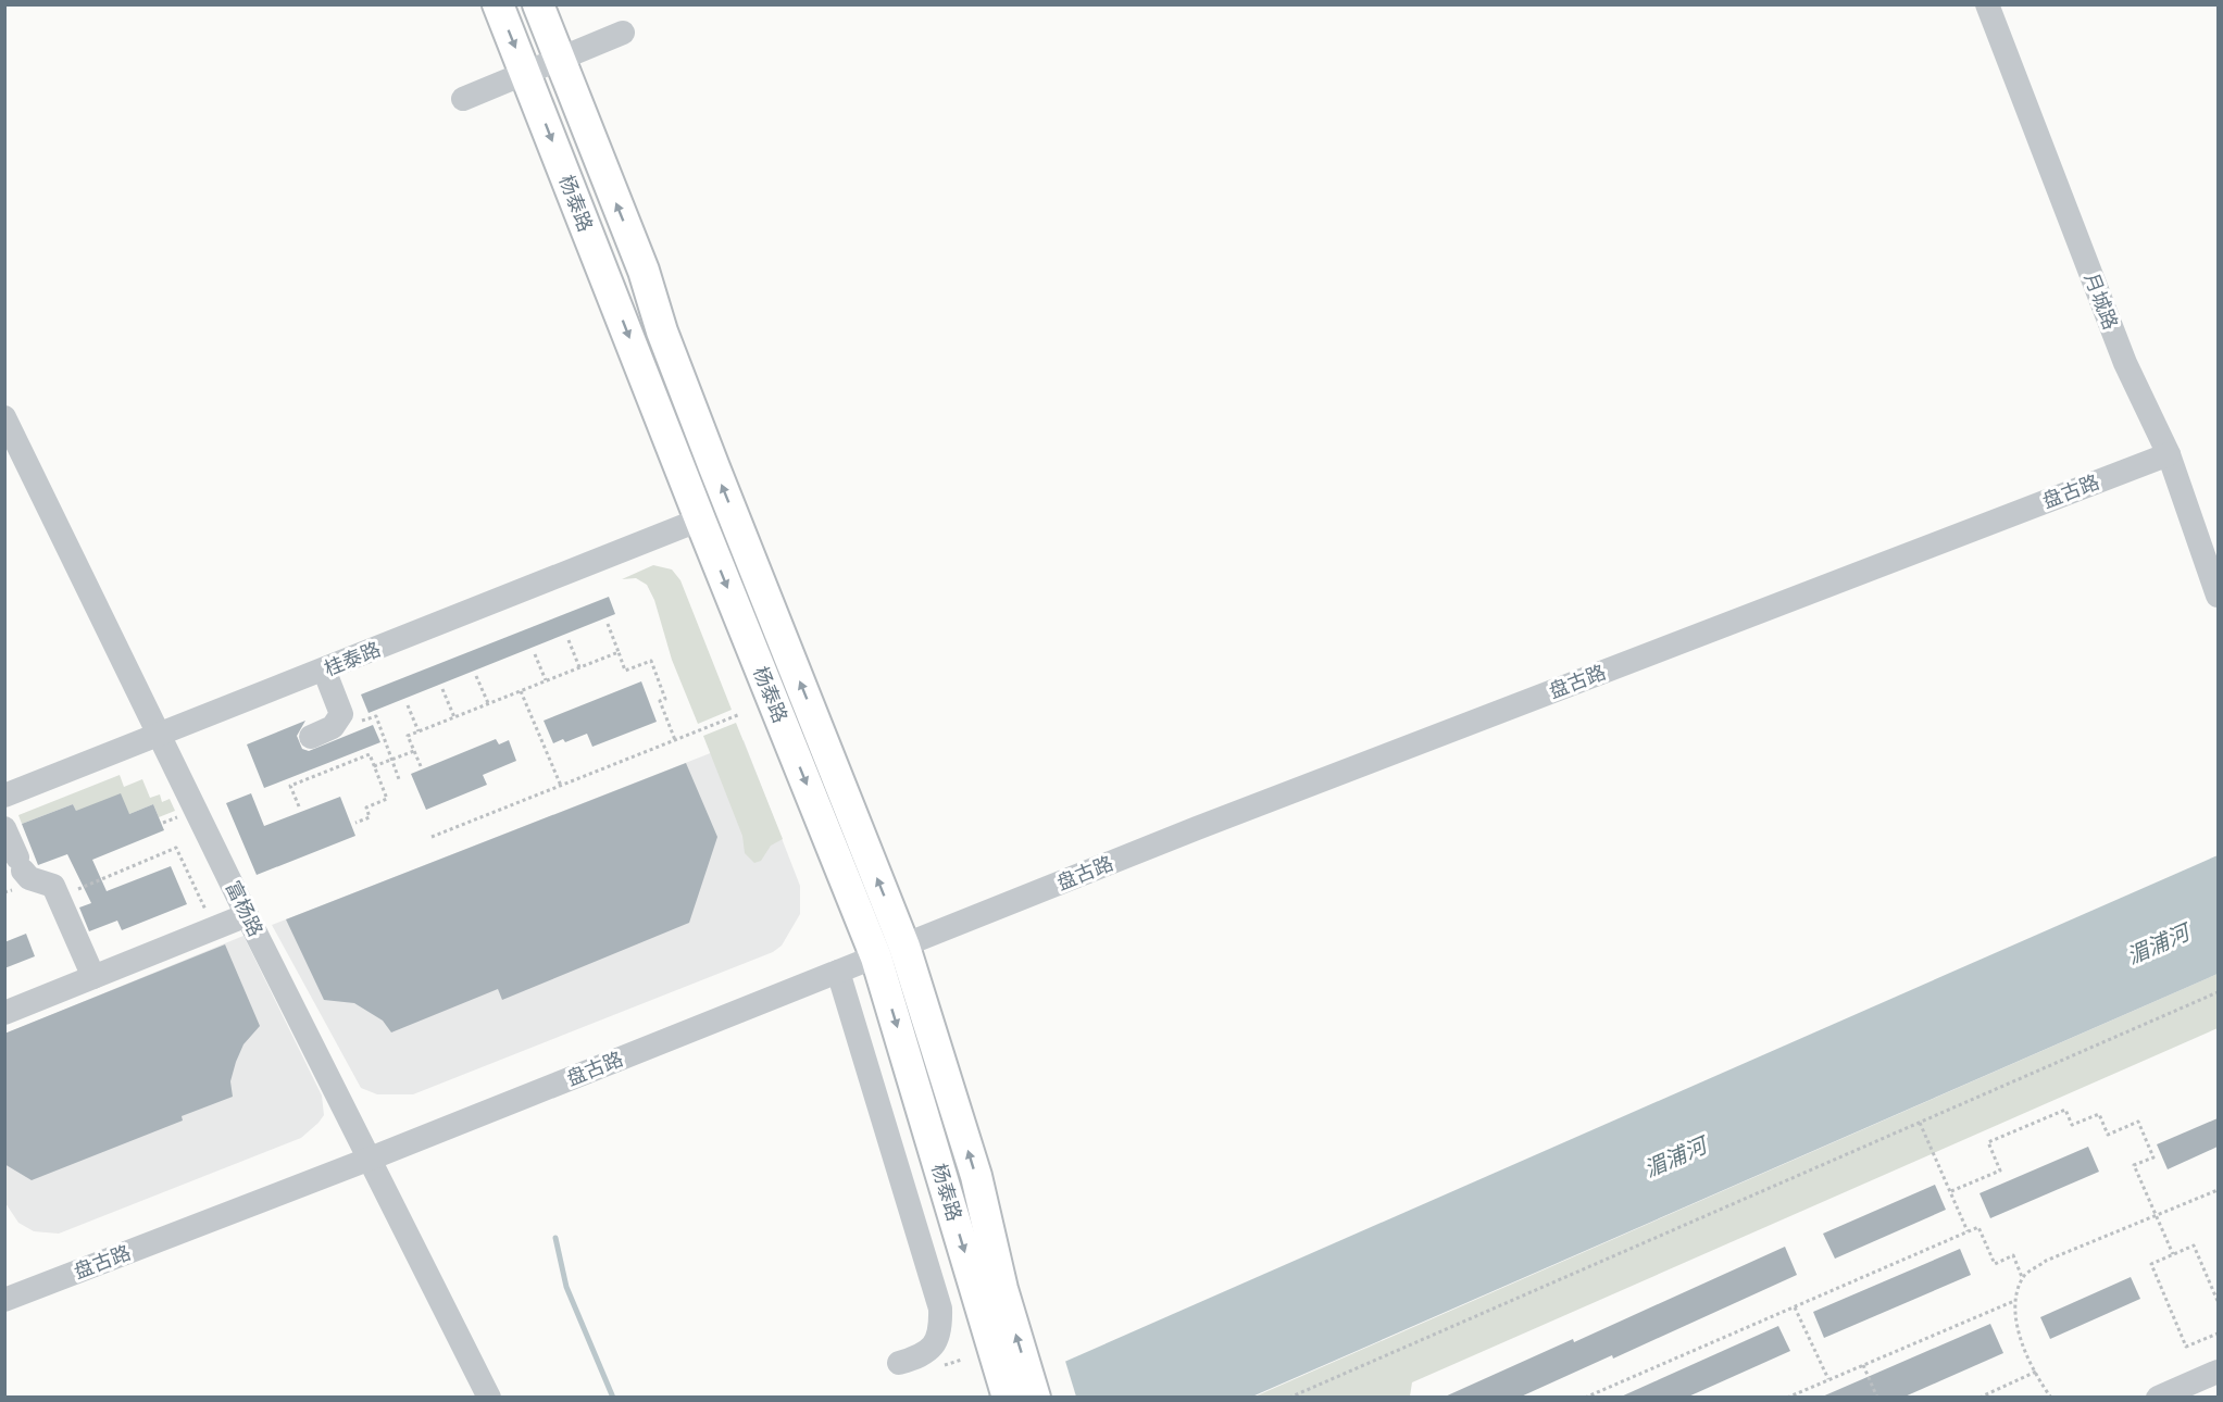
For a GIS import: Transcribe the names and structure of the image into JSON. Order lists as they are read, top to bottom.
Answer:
{
  "streets": {
    "main road": ["杨泰路"],
    "street": [
      "月城路",
      "盘古路",
      "桂泰路",
      "富杨路"
    ]
  },
  "crossings": [
    ["杨泰路", "盘古路"],
    ["杨泰路", "桂泰路"],
    ["月城路", "盘古路"],
    ["盘古路", "富杨路"],
    ["桂泰路", "富杨路"]
  ],
  "water": ["湄浦河"]
}
